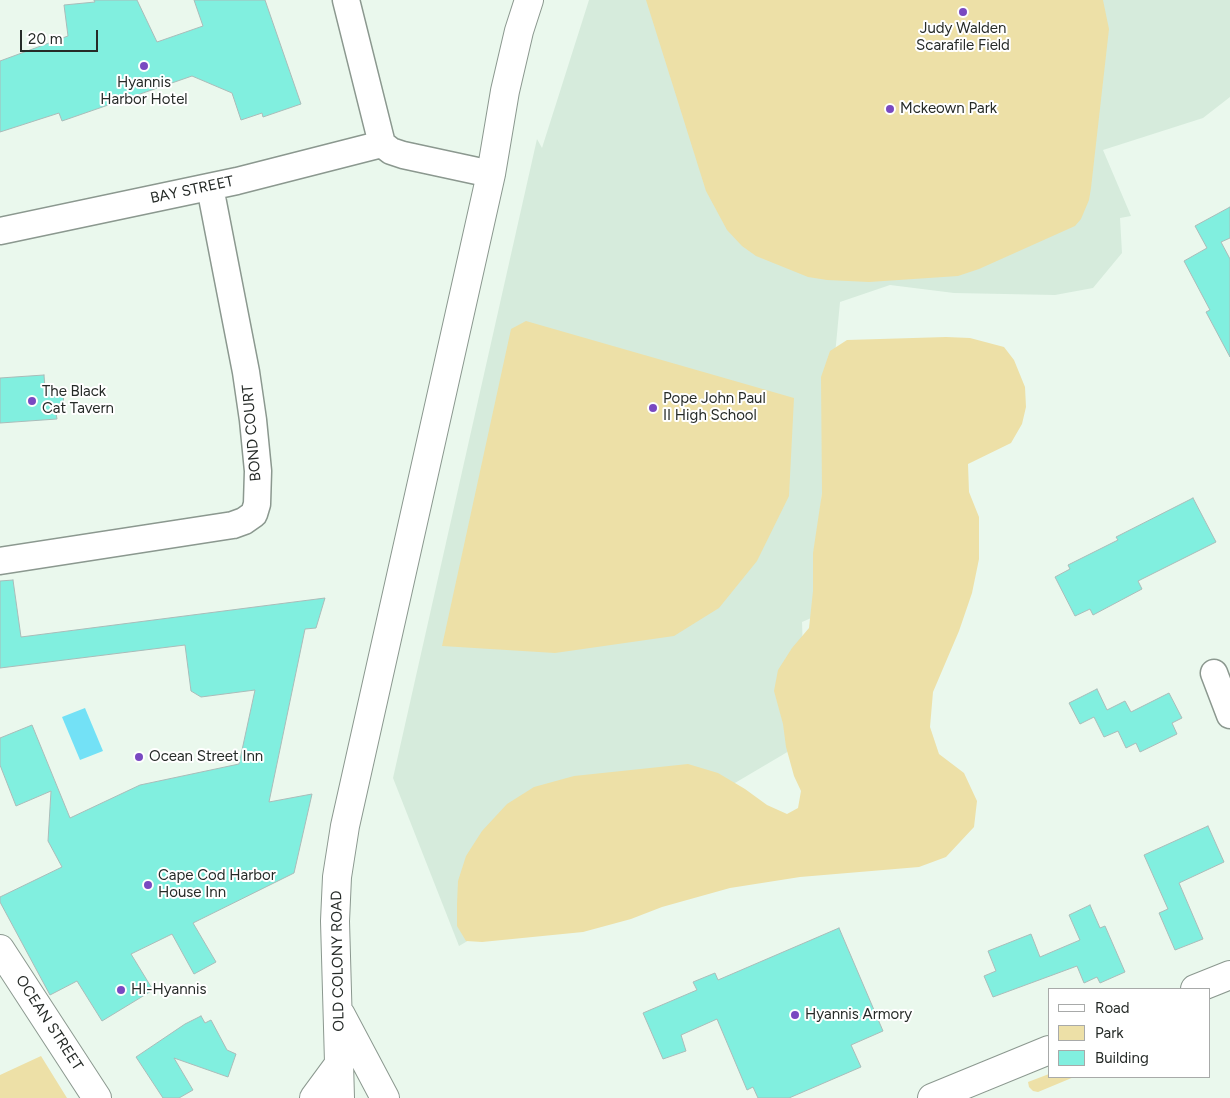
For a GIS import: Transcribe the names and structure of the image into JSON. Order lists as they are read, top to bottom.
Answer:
{
  "streets": {
    "street": [
      "BAY STREET",
      "BOND COURT",
      "OLD COLONY ROAD",
      "OCEAN STREET"
    ]
  },
  "crossings": [
    ["BAY STREET", "BOND COURT"]
  ],
  "places": [
    "Judy Walden Scarafile Field",
    "Hyannis Harbor Hotel",
    "Mckeown Park",
    "The Black Cat Tavern",
    "Pope John Paul II High School",
    "Ocean Street Inn",
    "Cape Cod Harbor House Inn",
    "HI-Hyannis",
    "Hyannis Armory"
  ],
  "legend": ["Road", "Park", "Building"],
  "scale_bar": "20 m"
}
